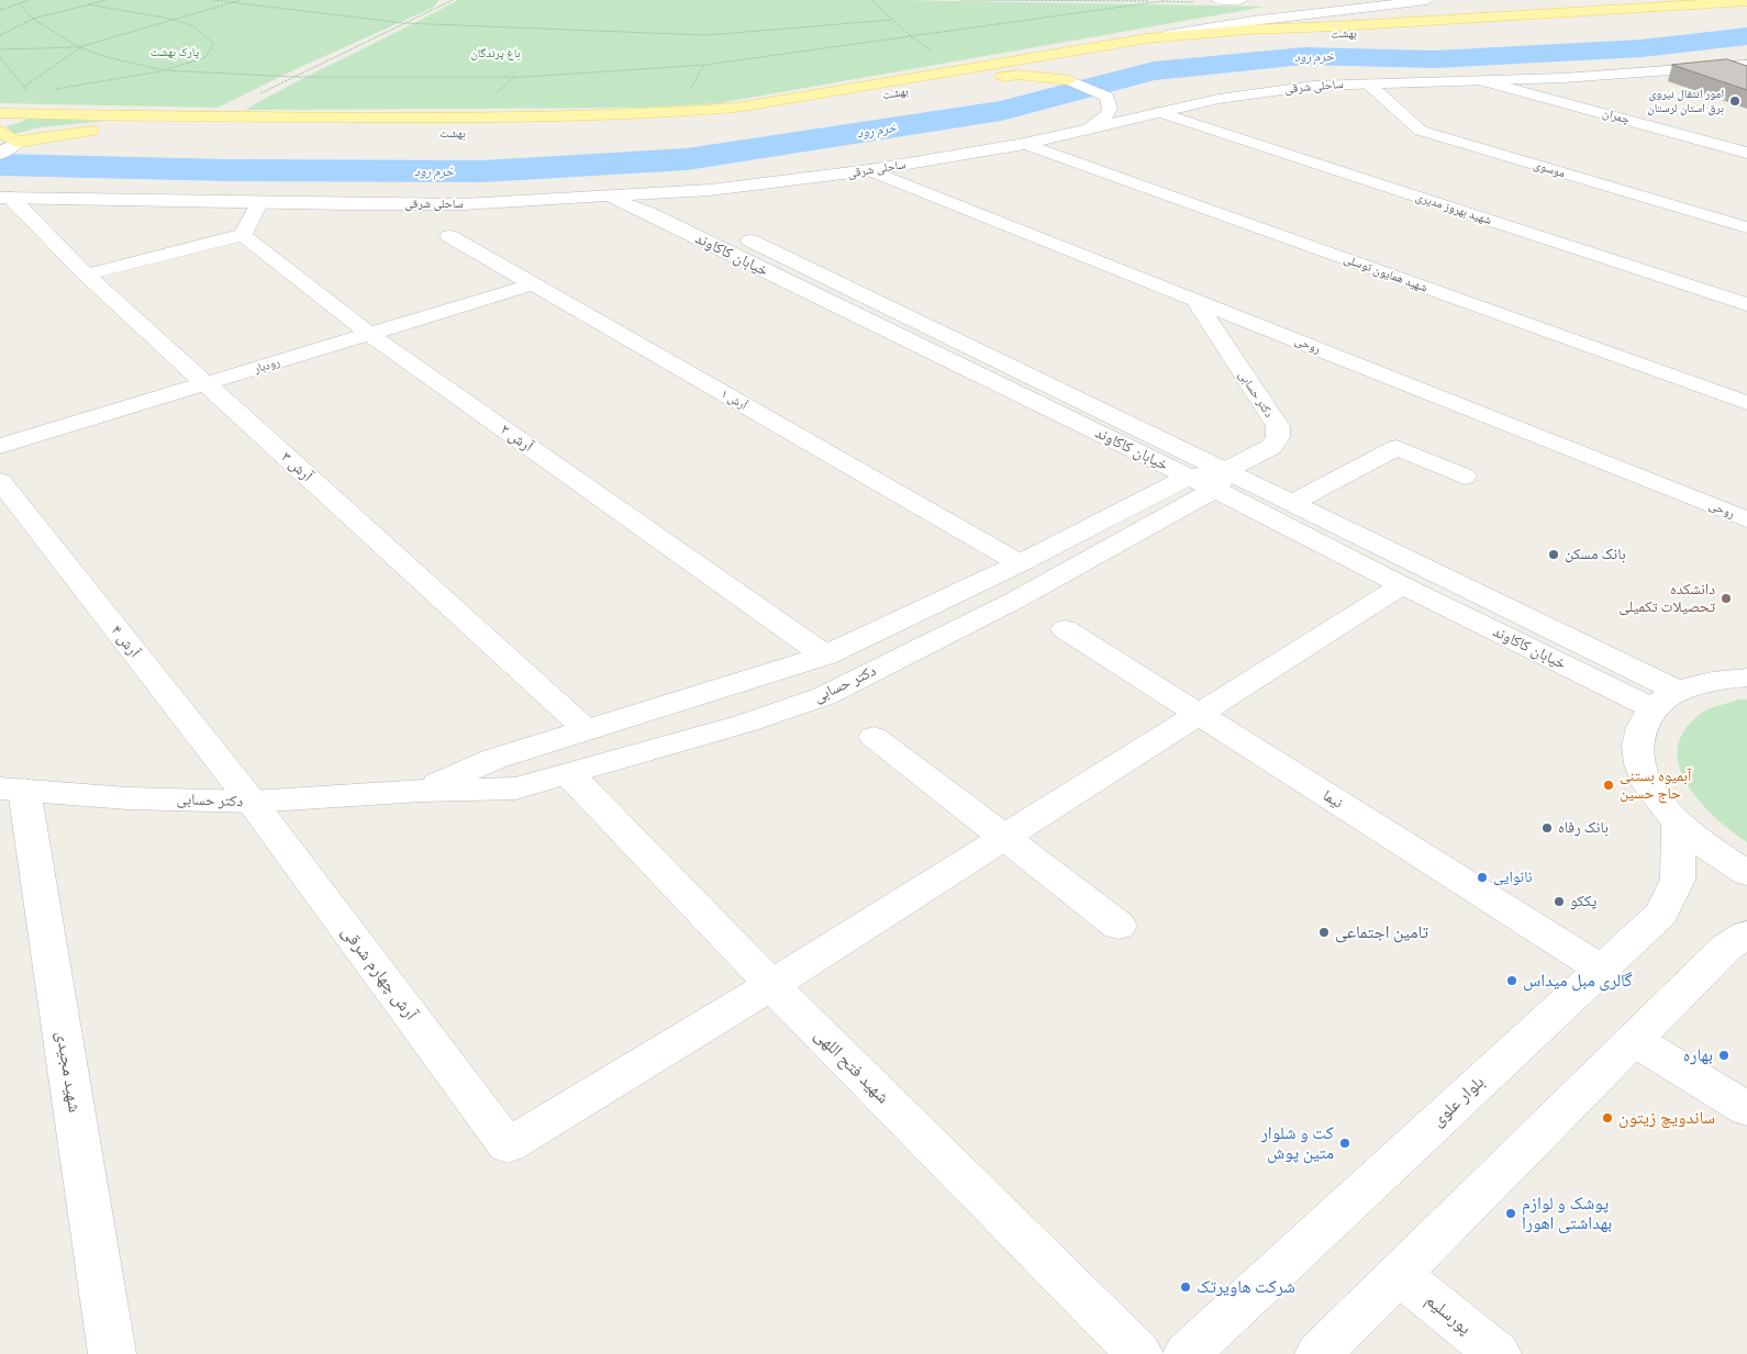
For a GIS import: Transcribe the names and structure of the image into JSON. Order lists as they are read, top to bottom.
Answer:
{
  "streets": {
    "main road": ["بهشت"],
    "street": [
      "ساحلی شرقی",
      "چمران",
      "موسوی",
      "شهید بهروز مدیری",
      "خیابان کاکاوند",
      "شهید همایون توسلی",
      "روحی",
      "رودبار",
      "دکتر حسابی",
      "آرش ۱",
      "آرش ۲",
      "آرش ۳",
      "آرش ۴",
      "نیما",
      "آرش چهارم شرقی",
      "شهید فتح اللهی",
      "شهید مجیدی",
      "بلوار علوی",
      "پورسلیم"
    ]
  },
  "crossings": [
    ["ساحلی شرقی", "چمران"],
    ["ساحلی شرقی", "موسوی"],
    ["ساحلی شرقی", "شهید بهروز مدیری"],
    ["ساحلی شرقی", "خیابان کاکاوند"],
    ["ساحلی شرقی", "شهید همایون توسلی"],
    ["ساحلی شرقی", "روحی"],
    ["ساحلی شرقی", "آرش ۳"],
    ["خیابان کاکاوند", "دکتر حسابی"],
    ["روحی", "دکتر حسابی"],
    ["رودبار", "آرش ۱"],
    ["رودبار", "آرش ۲"],
    ["رودبار", "آرش ۳"],
    ["دکتر حسابی", "آرش ۱"],
    ["دکتر حسابی", "آرش ۲"],
    ["دکتر حسابی", "آرش ۳"],
    ["دکتر حسابی", "آرش ۴"],
    ["دکتر حسابی", "آرش چهارم شرقی"],
    ["دکتر حسابی", "شهید فتح اللهی"],
    ["دکتر حسابی", "شهید مجیدی"],
    ["آرش ۴", "آرش چهارم شرقی"],
    ["نیما", "بلوار علوی"],
    ["آرش چهارم شرقی", "شهید فتح اللهی"]
  ],
  "water": ["خرم رود"],
  "parks": ["پارک بهشت", "باغ پرندگان"],
  "places": [
    "امور انتقال نیروی برق استان لرستان",
    "بانک مسکن",
    "دانشکده تحصیلات تکمیلی",
    "آبمیوه بستنی حاج حسین",
    "بانک رفاه",
    "نانوایی",
    "پککو",
    "تامین اجتماعی",
    "گالری مبل میداس",
    "بهاره",
    "ساندویچ زیتون",
    "کت و شلوار متین پوش",
    "پوشک و لوازم بهداشتی اهورا",
    "شرکت هاویرتک"
  ]
}
